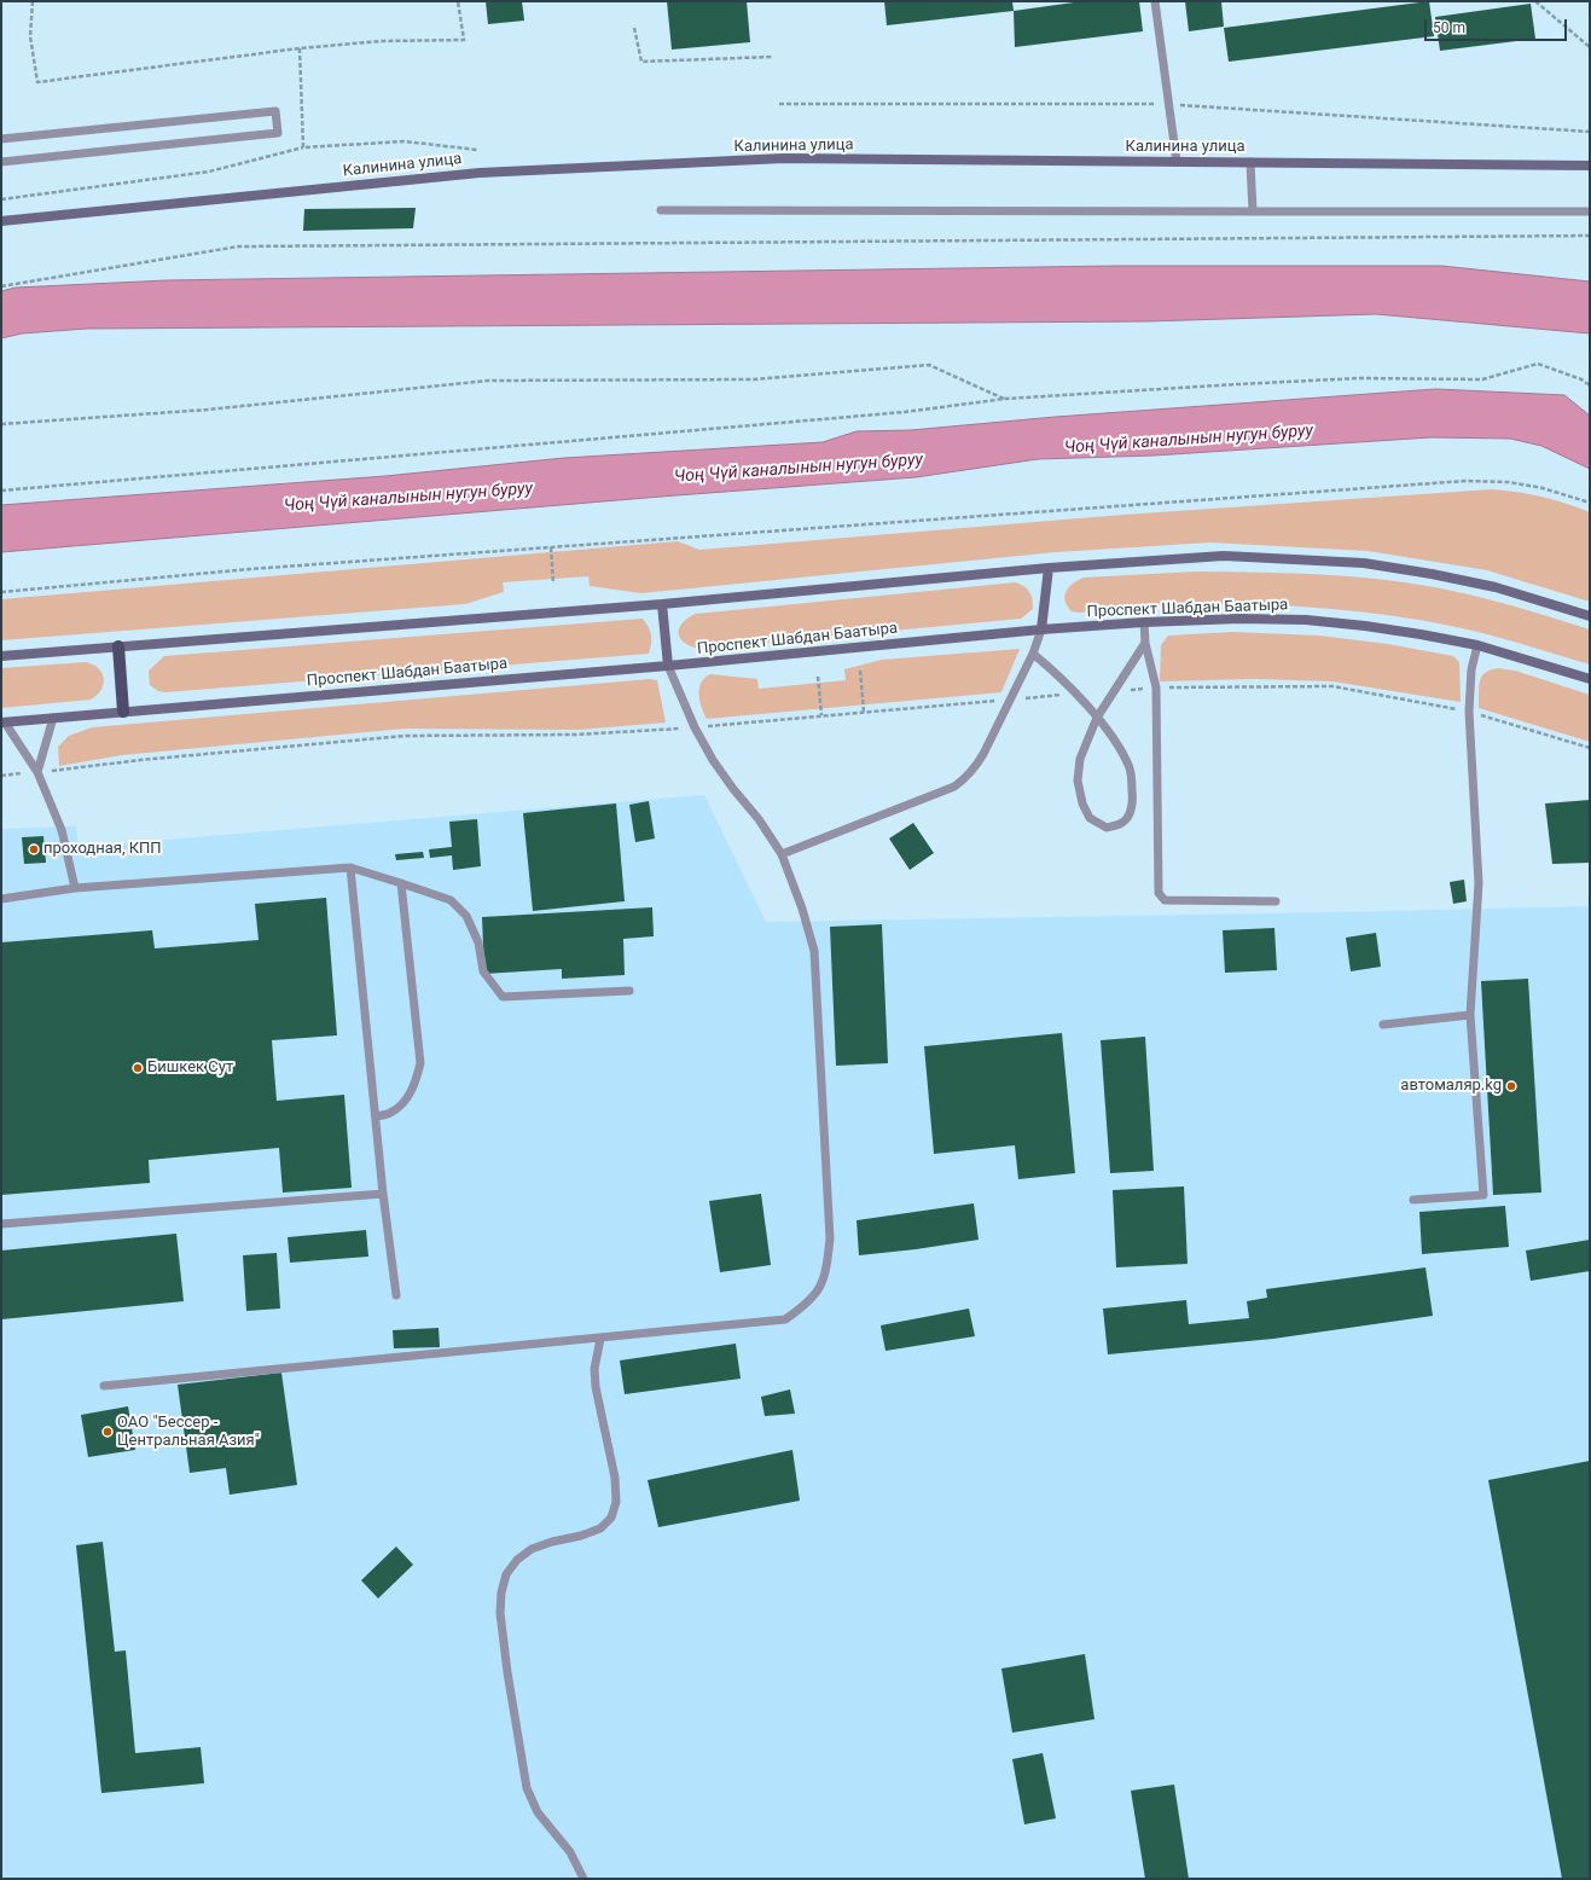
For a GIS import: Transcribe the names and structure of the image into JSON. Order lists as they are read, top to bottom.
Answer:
{
  "streets": {
    "main road": ["Калинина улица", "Проспект Шабдан Баатыра"]
  },
  "water": ["Чоң Чүй каналынын нугун буруу"],
  "places": [
    "проходная, КПП",
    "Бишкек Сут",
    "автомаляр.kg",
    "ОАО \"Бессер - Центральная Азия\""
  ],
  "scale_bar": "50 m"
}
